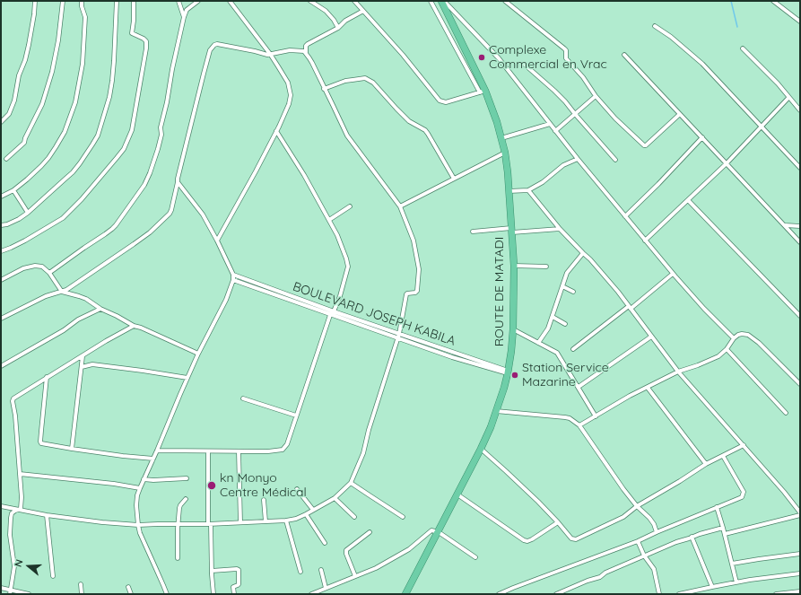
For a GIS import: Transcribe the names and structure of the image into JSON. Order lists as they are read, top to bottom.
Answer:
{
  "streets": {
    "highway": ["ROUTE DE MATADI"],
    "street": ["BOULEVARD JOSEPH KABILA"]
  },
  "crossings": [
    ["ROUTE DE MATADI", "BOULEVARD JOSEPH KABILA"]
  ],
  "places": ["Complexe Commercial en Vrac", "Station Service Mazarine", "kn Monyo Centre Médical"],
  "north": "left"
}
